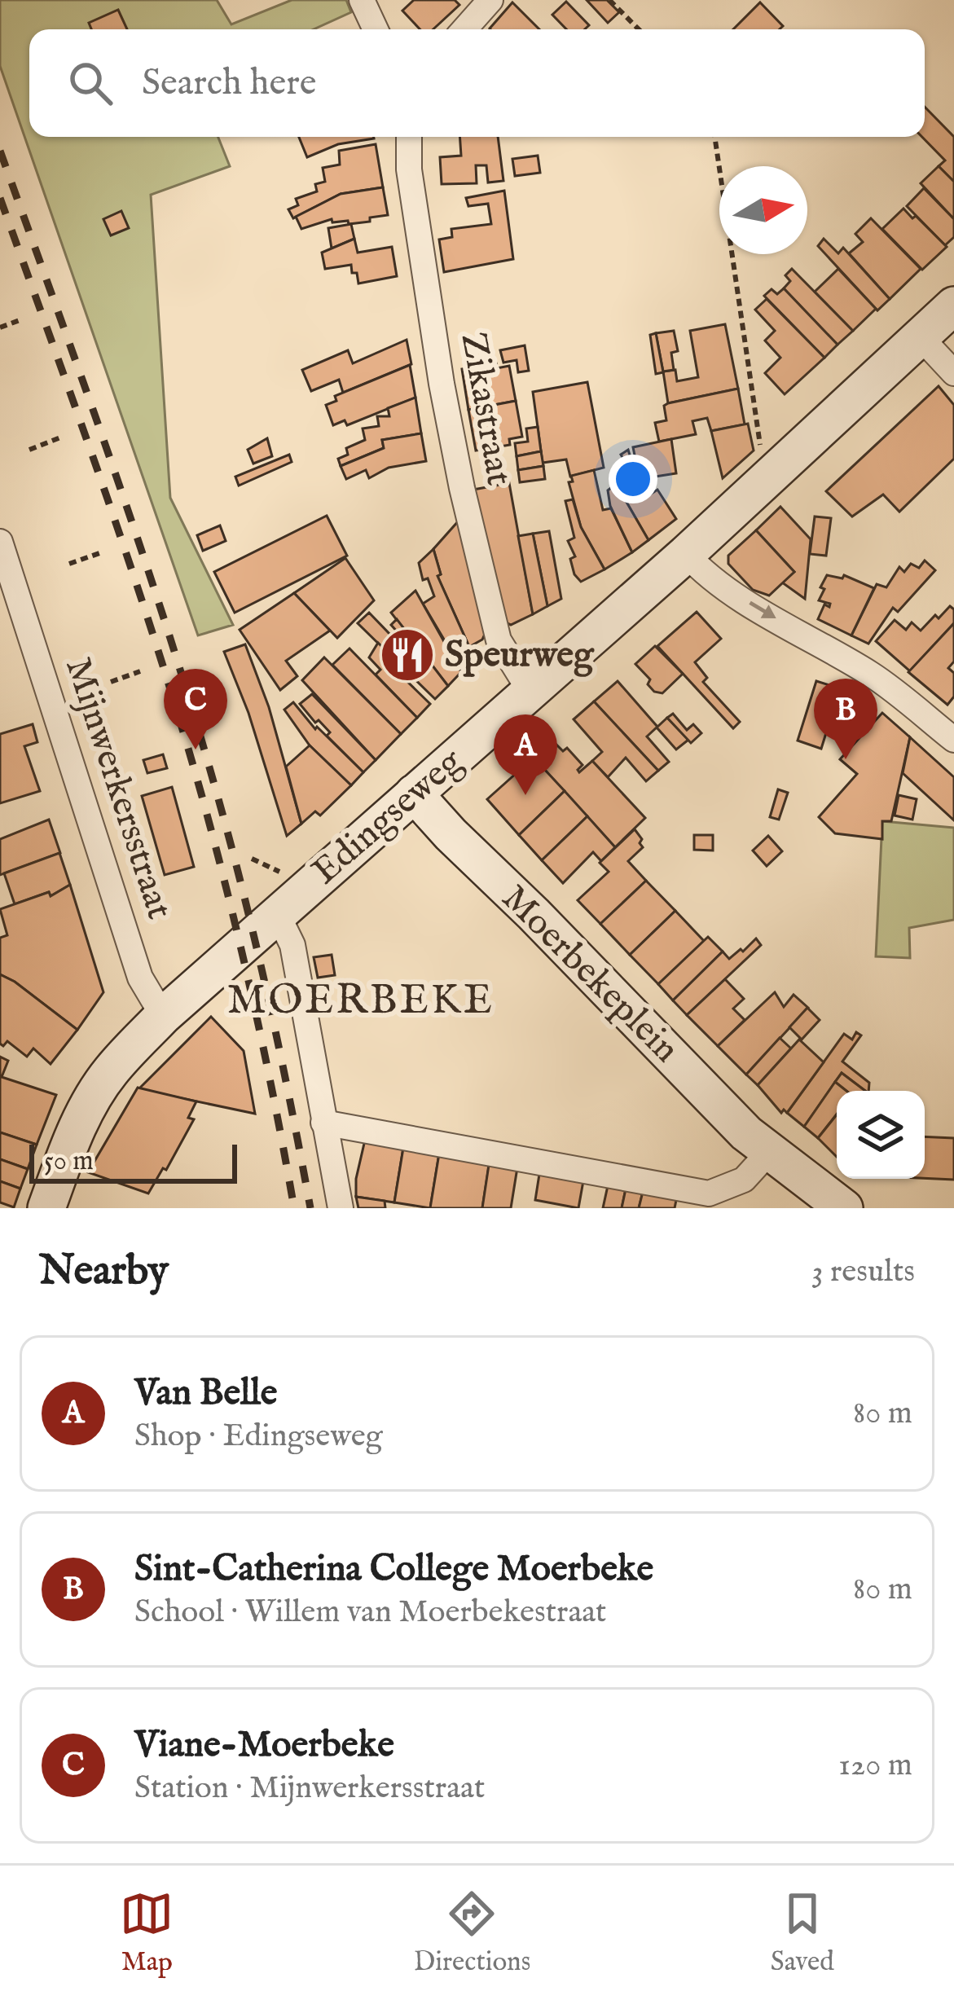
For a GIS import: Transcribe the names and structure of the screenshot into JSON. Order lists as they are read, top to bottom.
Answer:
{
  "streets": {
    "main road": ["Edingseweg", "Moerbekeplein"],
    "street": ["Zikastraat", "Mijnwerkersstraat"]
  },
  "crossings": [
    ["Zikastraat", "Edingseweg"],
    ["Mijnwerkersstraat", "Edingseweg"],
    ["Edingseweg", "Moerbekeplein"]
  ],
  "districts": ["MOERBEKE"],
  "places": {
    "restaurant": ["Speurweg"]
  },
  "scale_bar": "50 m",
  "north": "right",
  "page": {
    "search": "Search here",
    "pins": ["C", "B", "A"],
    "scale": "50 m",
    "heading": ["Nearby", "3 results"],
    "list": [
      {
        "mark": "A",
        "name": "Van Belle",
        "note": "Shop · Edingseweg",
        "value": "80 m"
      },
      {
        "mark": "B",
        "name": "Sint-Catherina College Moerbeke",
        "note": "School · Willem van Moerbekestraat",
        "value": "80 m"
      },
      {
        "mark": "C",
        "name": "Viane-Moerbeke",
        "note": "Station · Mijnwerkersstraat",
        "value": "120 m"
      }
    ],
    "nav": ["Map", "Directions", "Saved"]
  }
}
